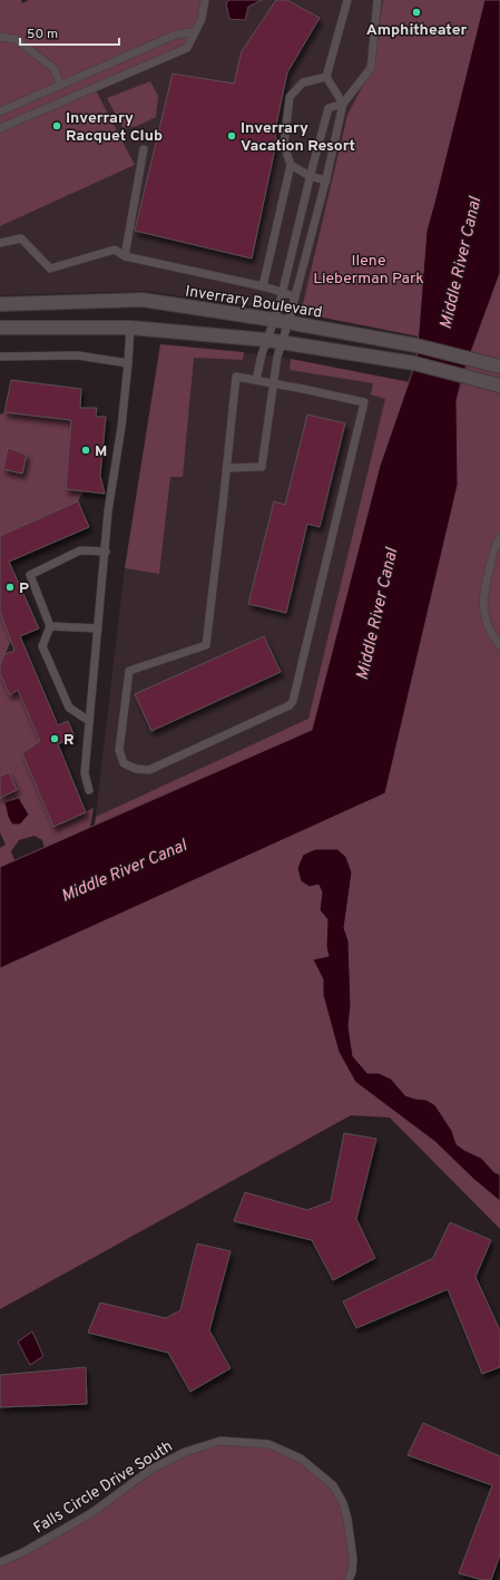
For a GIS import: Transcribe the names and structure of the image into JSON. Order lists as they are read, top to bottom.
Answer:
{
  "streets": {
    "street": ["Inverrary Boulevard"],
    "lane": ["Falls Circle Drive South"]
  },
  "water": ["Middle River Canal"],
  "parks": ["Ilene Lieberman Park"],
  "places": [
    "Amphitheater",
    "Inverrary Racquet Club",
    "Inverrary Vacation Resort",
    "M",
    "P",
    "R"
  ],
  "scale_bar": "50 m"
}
